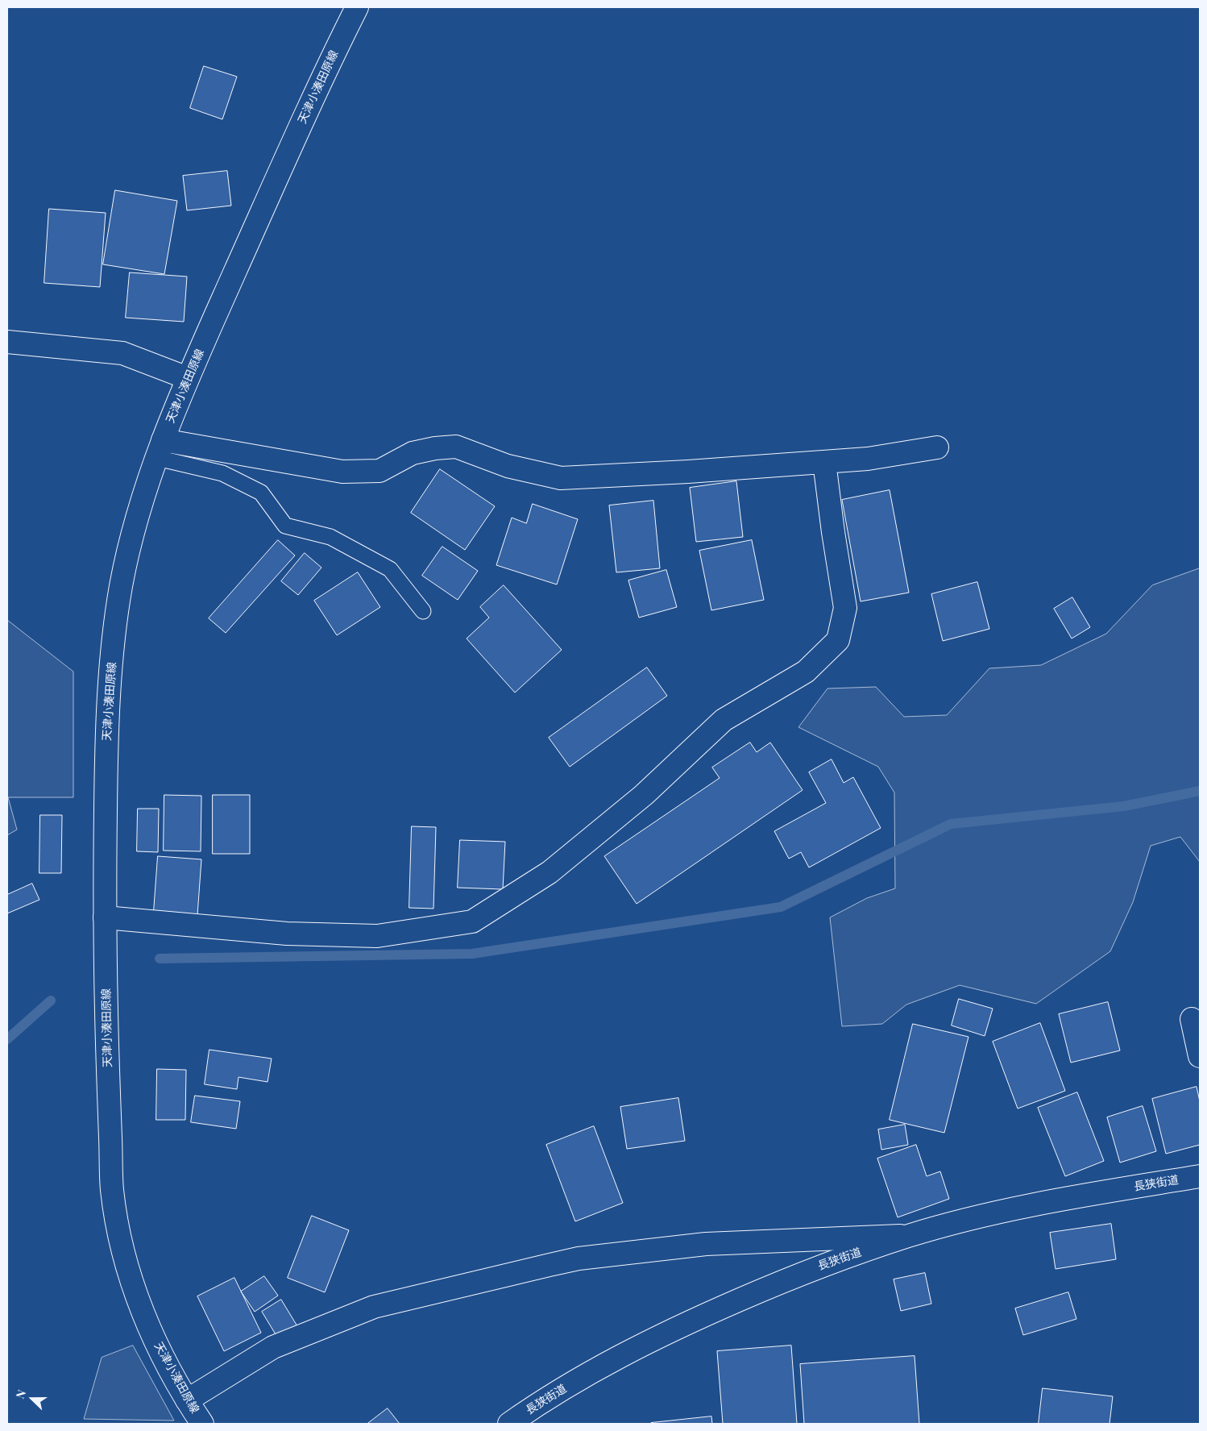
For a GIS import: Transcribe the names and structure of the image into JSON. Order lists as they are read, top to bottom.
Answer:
{
  "streets": {
    "street": ["天津小湊田原線", "長狭街道"]
  },
  "north": "left"
}
